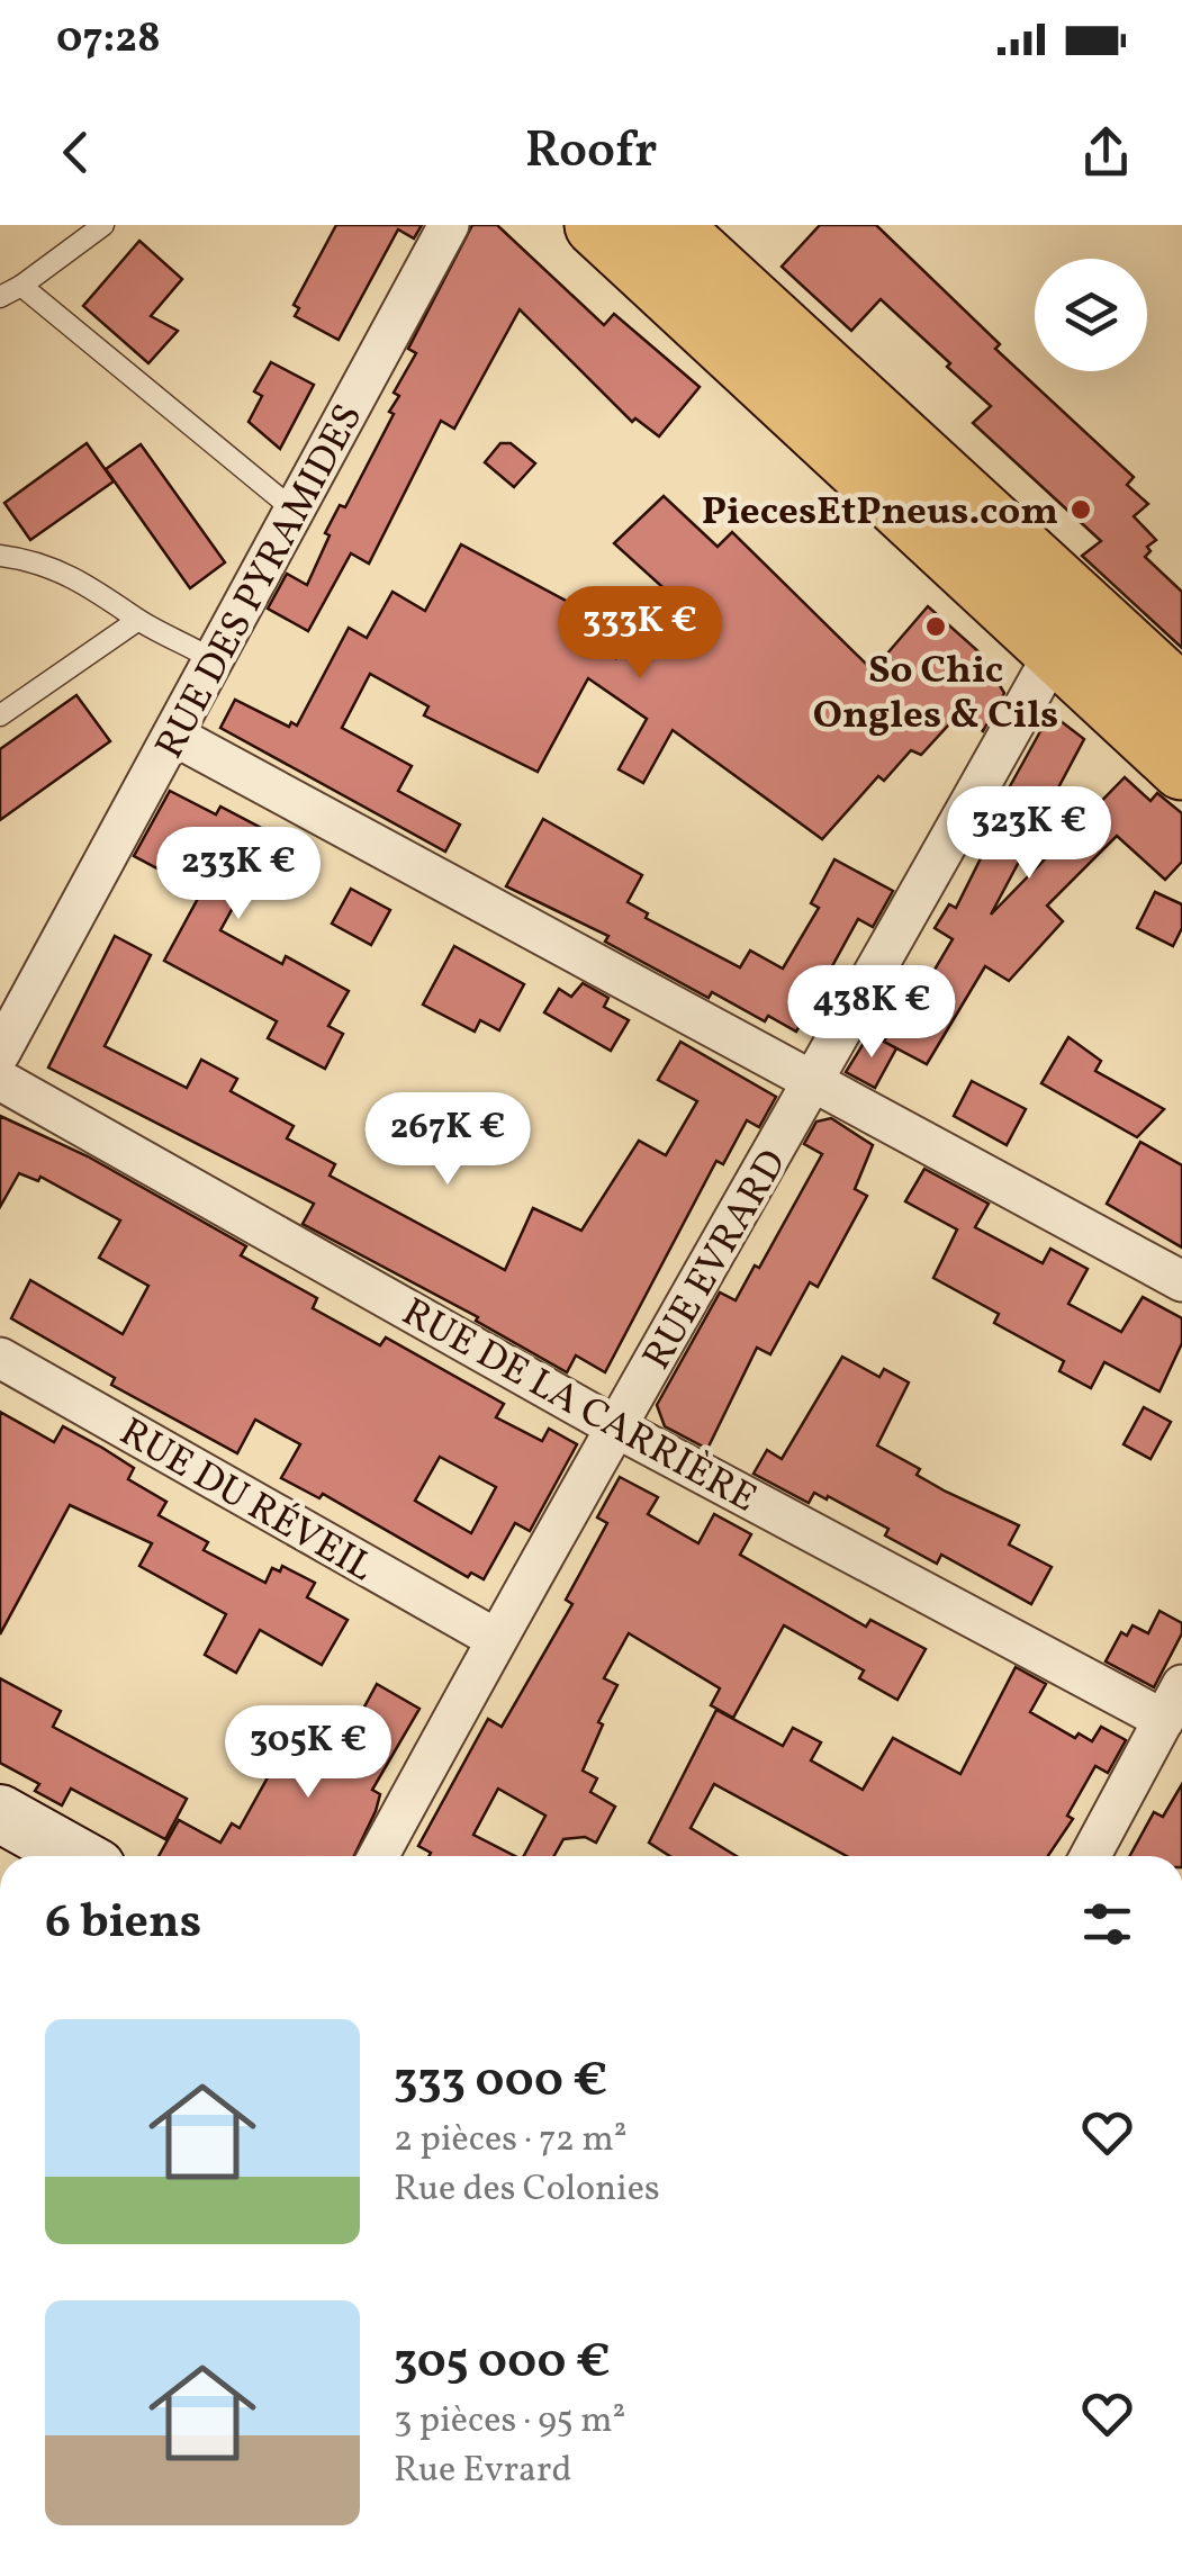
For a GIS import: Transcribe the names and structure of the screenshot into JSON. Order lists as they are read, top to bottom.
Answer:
{
  "streets": {
    "street": [
      "RUE DES PYRAMIDES",
      "RUE EVRARD",
      "RUE DE LA CARRIÈRE",
      "RUE DU RÉVEIL"
    ]
  },
  "crossings": [
    ["RUE EVRARD", "RUE DE LA CARRIÈRE"],
    ["RUE EVRARD", "RUE DU RÉVEIL"]
  ],
  "places": ["PiecesEtPneus.com", "So Chic Ongles & Cils"],
  "page": {
    "status": "07:28",
    "header": "Roofr",
    "price": [
      "333K €",
      "323K €",
      "233K €",
      "438K €",
      "267K €",
      "305K €"
    ],
    "heading": "6 biens",
    "list": [
      {
        "name": "333 000 €",
        "note": "2 pièces · 72 m² · Rue des Colonies"
      },
      {
        "name": "305 000 €",
        "note": "3 pièces · 95 m² · Rue Evrard"
      }
    ]
  }
}
